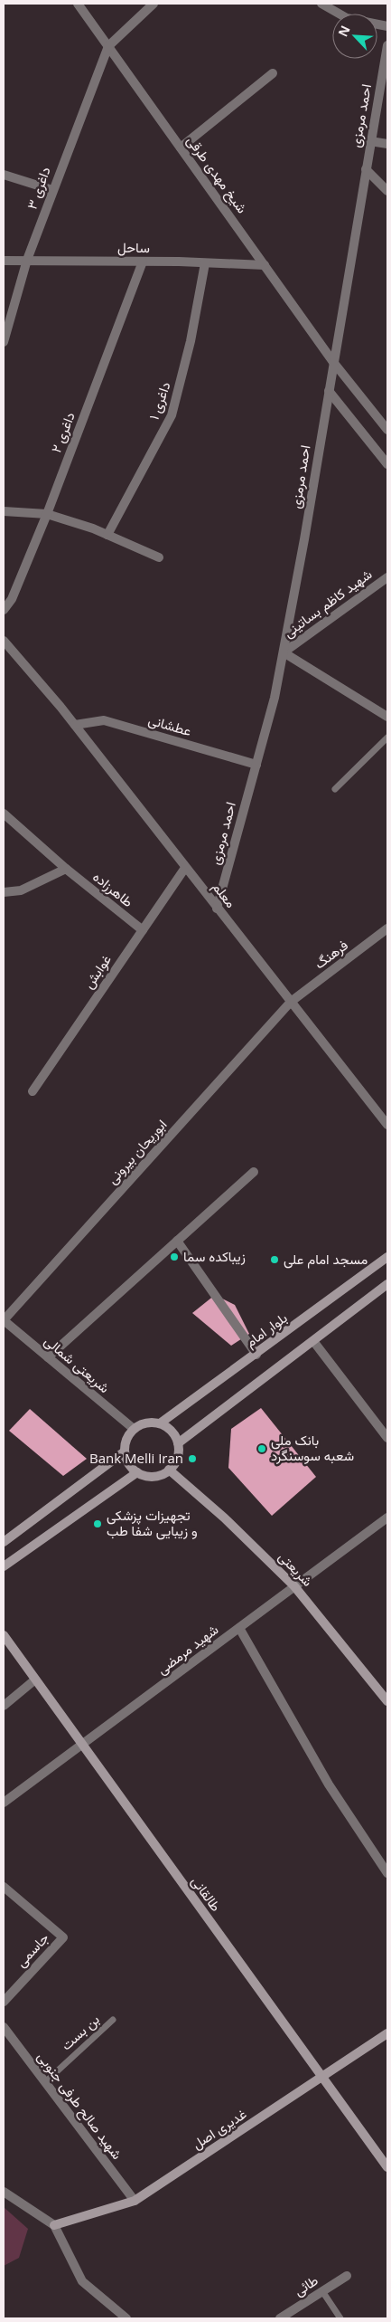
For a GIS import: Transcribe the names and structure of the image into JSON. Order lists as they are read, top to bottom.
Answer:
{
  "streets": {
    "main road": [
      "بلوار امام",
      "شریعتی",
      "طالقانی",
      "غدیری اصل"
    ],
    "street": [
      "احمد مرمزی",
      "شیخ مهدی طرقی",
      "داغری ۳",
      "ساحل",
      "داغری ۱",
      "داغری ۲",
      "شهید کاظم بساتینی",
      "عطشانی",
      "طاهرزاده",
      "معلم",
      "فرهنگ",
      "غوابش",
      "ابوریحان بیرونی",
      "شریعتی شمالی",
      "شهید مرمضی",
      "جاسمی",
      "شهید صالح طرفی جنوبی",
      "طائی"
    ],
    "lane": ["بن بست"]
  },
  "crossings": [
    ["احمد مرمزی", "شیخ مهدی طرقی"],
    ["احمد مرمزی", "شهید کاظم بساتینی"],
    ["احمد مرمزی", "عطشانی"],
    ["احمد مرمزی", "معلم"],
    ["شیخ مهدی طرقی", "داغری ۳"],
    ["شیخ مهدی طرقی", "ساحل"],
    ["داغری ۳", "ساحل"],
    ["ساحل", "داغری ۱"],
    ["ساحل", "داغری ۲"],
    ["عطشانی", "معلم"],
    ["طاهرزاده", "غوابش"],
    ["معلم", "فرهنگ"],
    ["معلم", "غوابش"],
    ["معلم", "ابوریحان بیرونی"],
    ["فرهنگ", "ابوریحان بیرونی"],
    ["ابوریحان بیرونی", "شریعتی شمالی"],
    ["بلوار امام", "شریعتی شمالی"],
    ["بلوار امام", "شریعتی"],
    ["شریعتی شمالی", "شریعتی"],
    ["شریعتی", "شهید مرمضی"],
    ["شهید مرمضی", "طالقانی"],
    ["طالقانی", "غدیری اصل"],
    ["بن بست", "شهید صالح طرفی جنوبی"],
    ["شهید صالح طرفی جنوبی", "غدیری اصل"]
  ],
  "places": [
    "زیباکده سما",
    "مسجد امام علی",
    "بانک ملی شعبه سوسنگرد",
    "Bank Melli Iran",
    "تجهیزات پزشکی و زیبایی شفا طب"
  ],
  "north": "top left"
}
